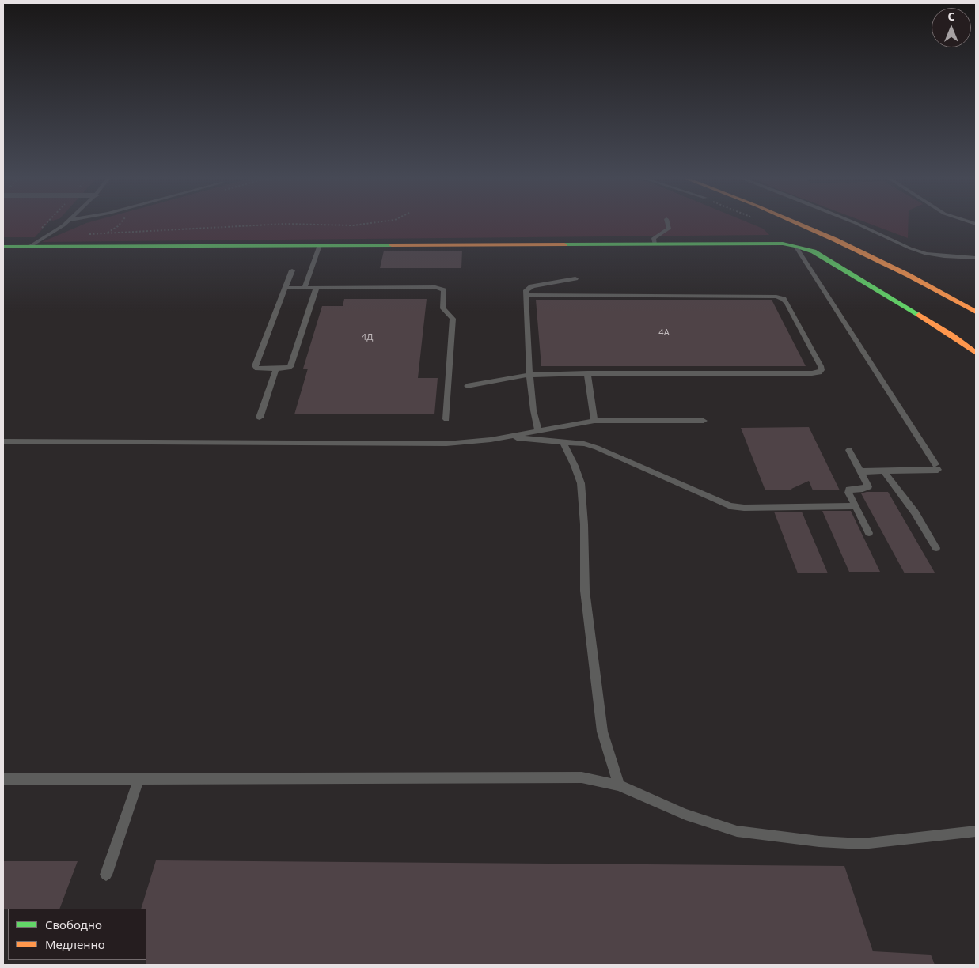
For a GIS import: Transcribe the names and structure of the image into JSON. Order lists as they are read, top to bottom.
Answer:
{
  "house_numbers": ["4А", "4Д"],
  "legend": ["Свободно", "Медленно"],
  "north": "top"
}
